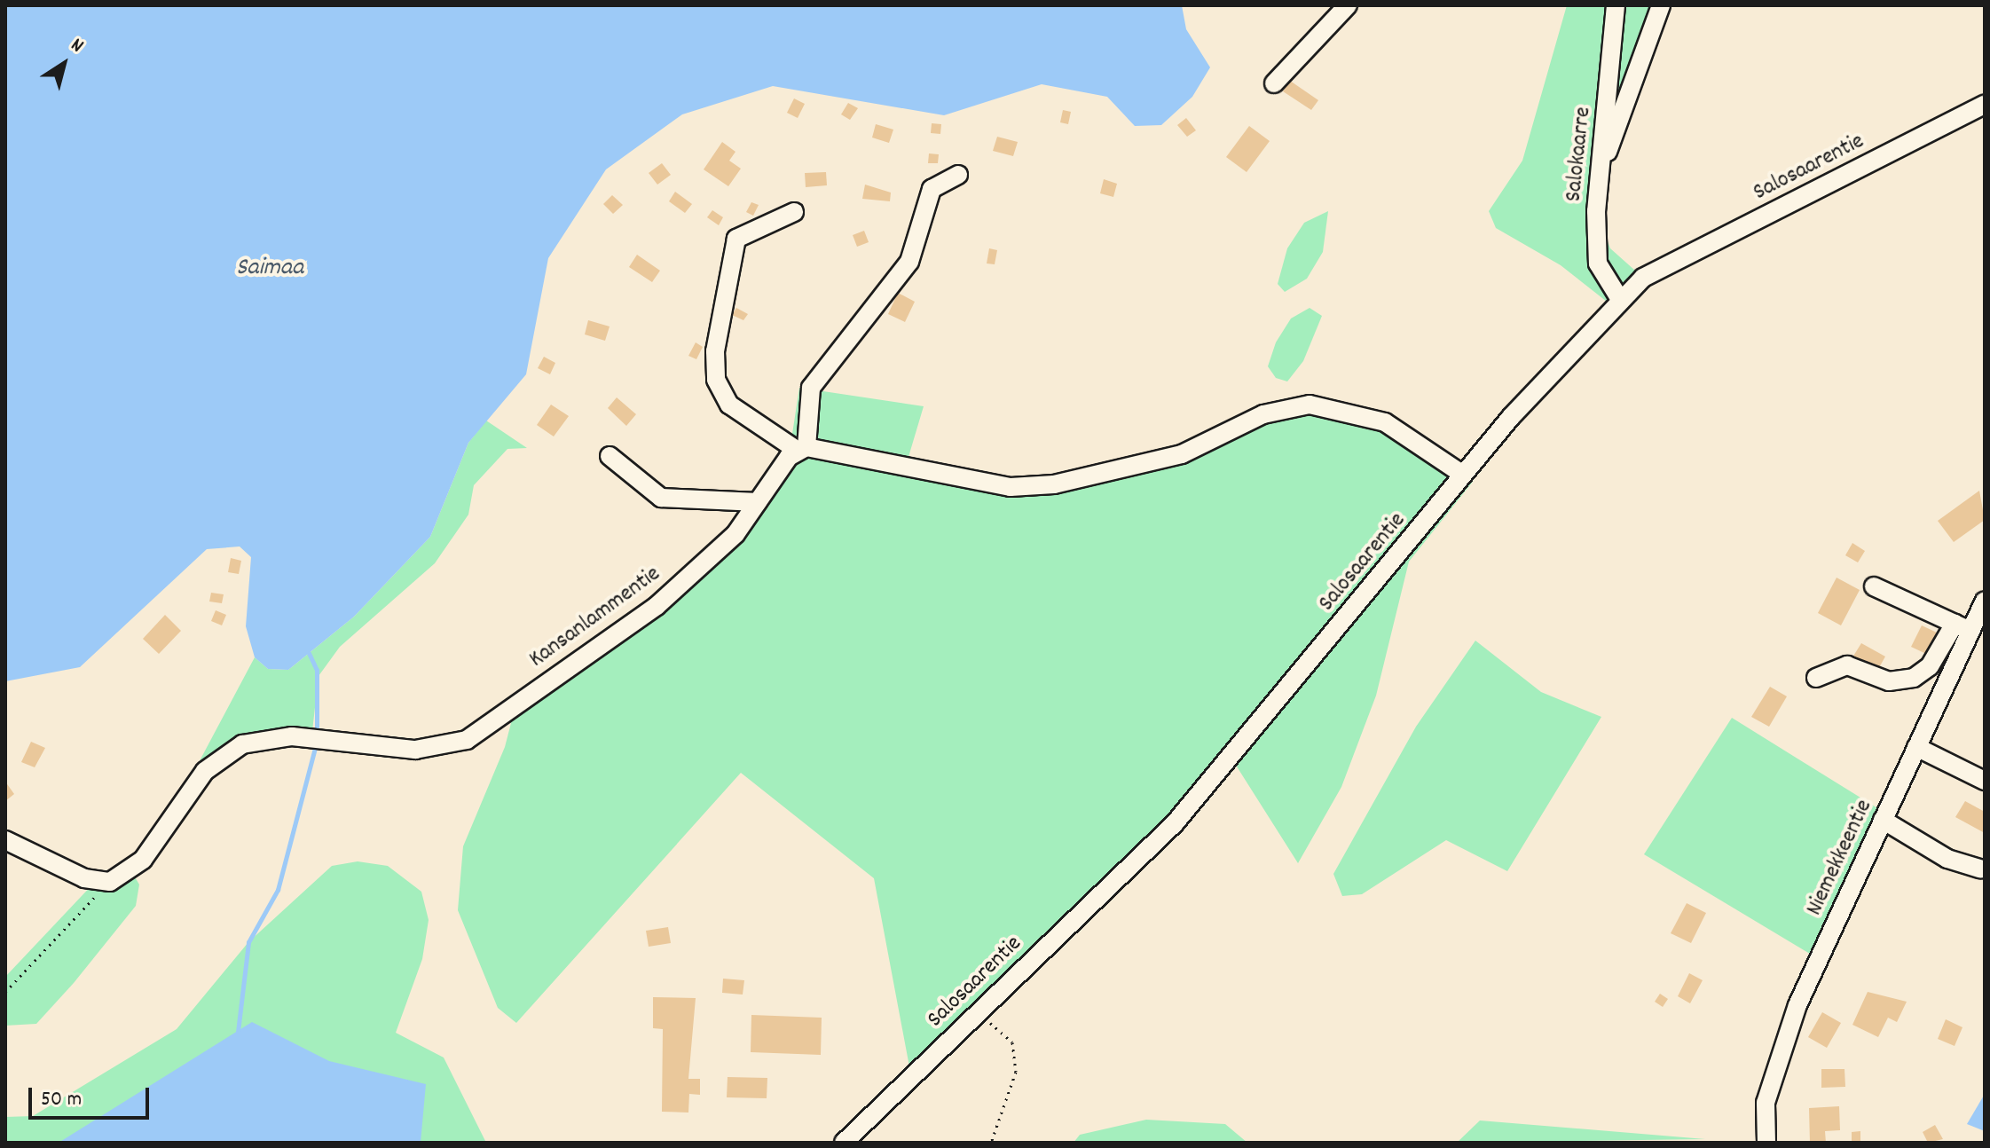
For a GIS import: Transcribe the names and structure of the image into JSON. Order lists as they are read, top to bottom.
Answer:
{
  "streets": {
    "street": [
      "Salokaarre",
      "Salosaarentie",
      "Kansanlammentie",
      "Niemekkeentie"
    ]
  },
  "crossings": [
    ["Salokaarre", "Salosaarentie"]
  ],
  "water": ["Saimaa"],
  "scale_bar": "50 m",
  "north": "top right"
}
